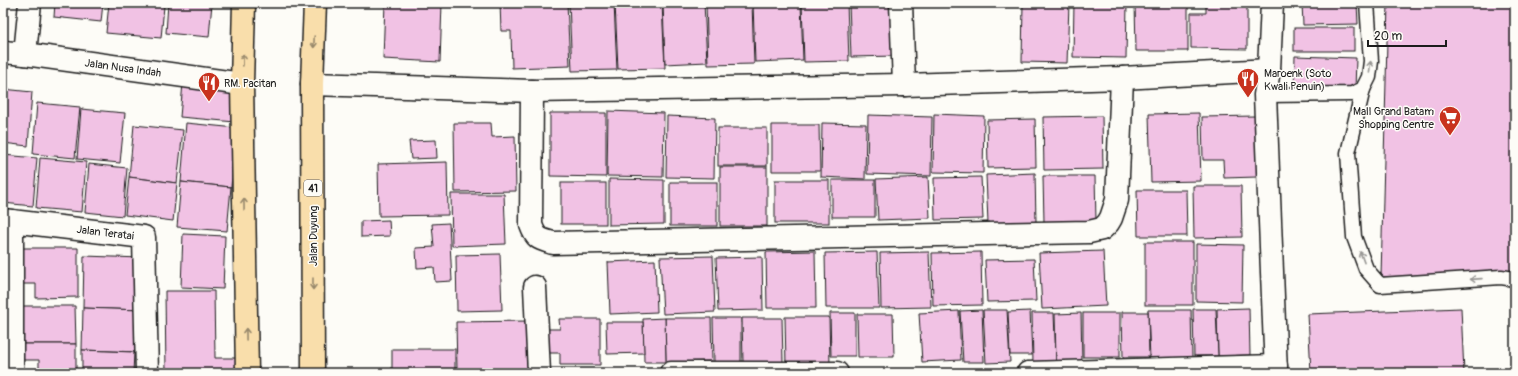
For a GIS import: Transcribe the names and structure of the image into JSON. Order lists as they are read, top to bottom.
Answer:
{
  "streets": {
    "highway": ["41", "Jalan Duyung"],
    "street": ["Jalan Nusa Indah", "Jalan Teratai"]
  },
  "places": {
    "restaurant": ["Maroenk (Soto Kwali Penuin)", "RM. Pacitan"],
    "supermarket": ["Mall Grand Batam Shopping Centre"]
  },
  "scale_bar": "20 m"
}
